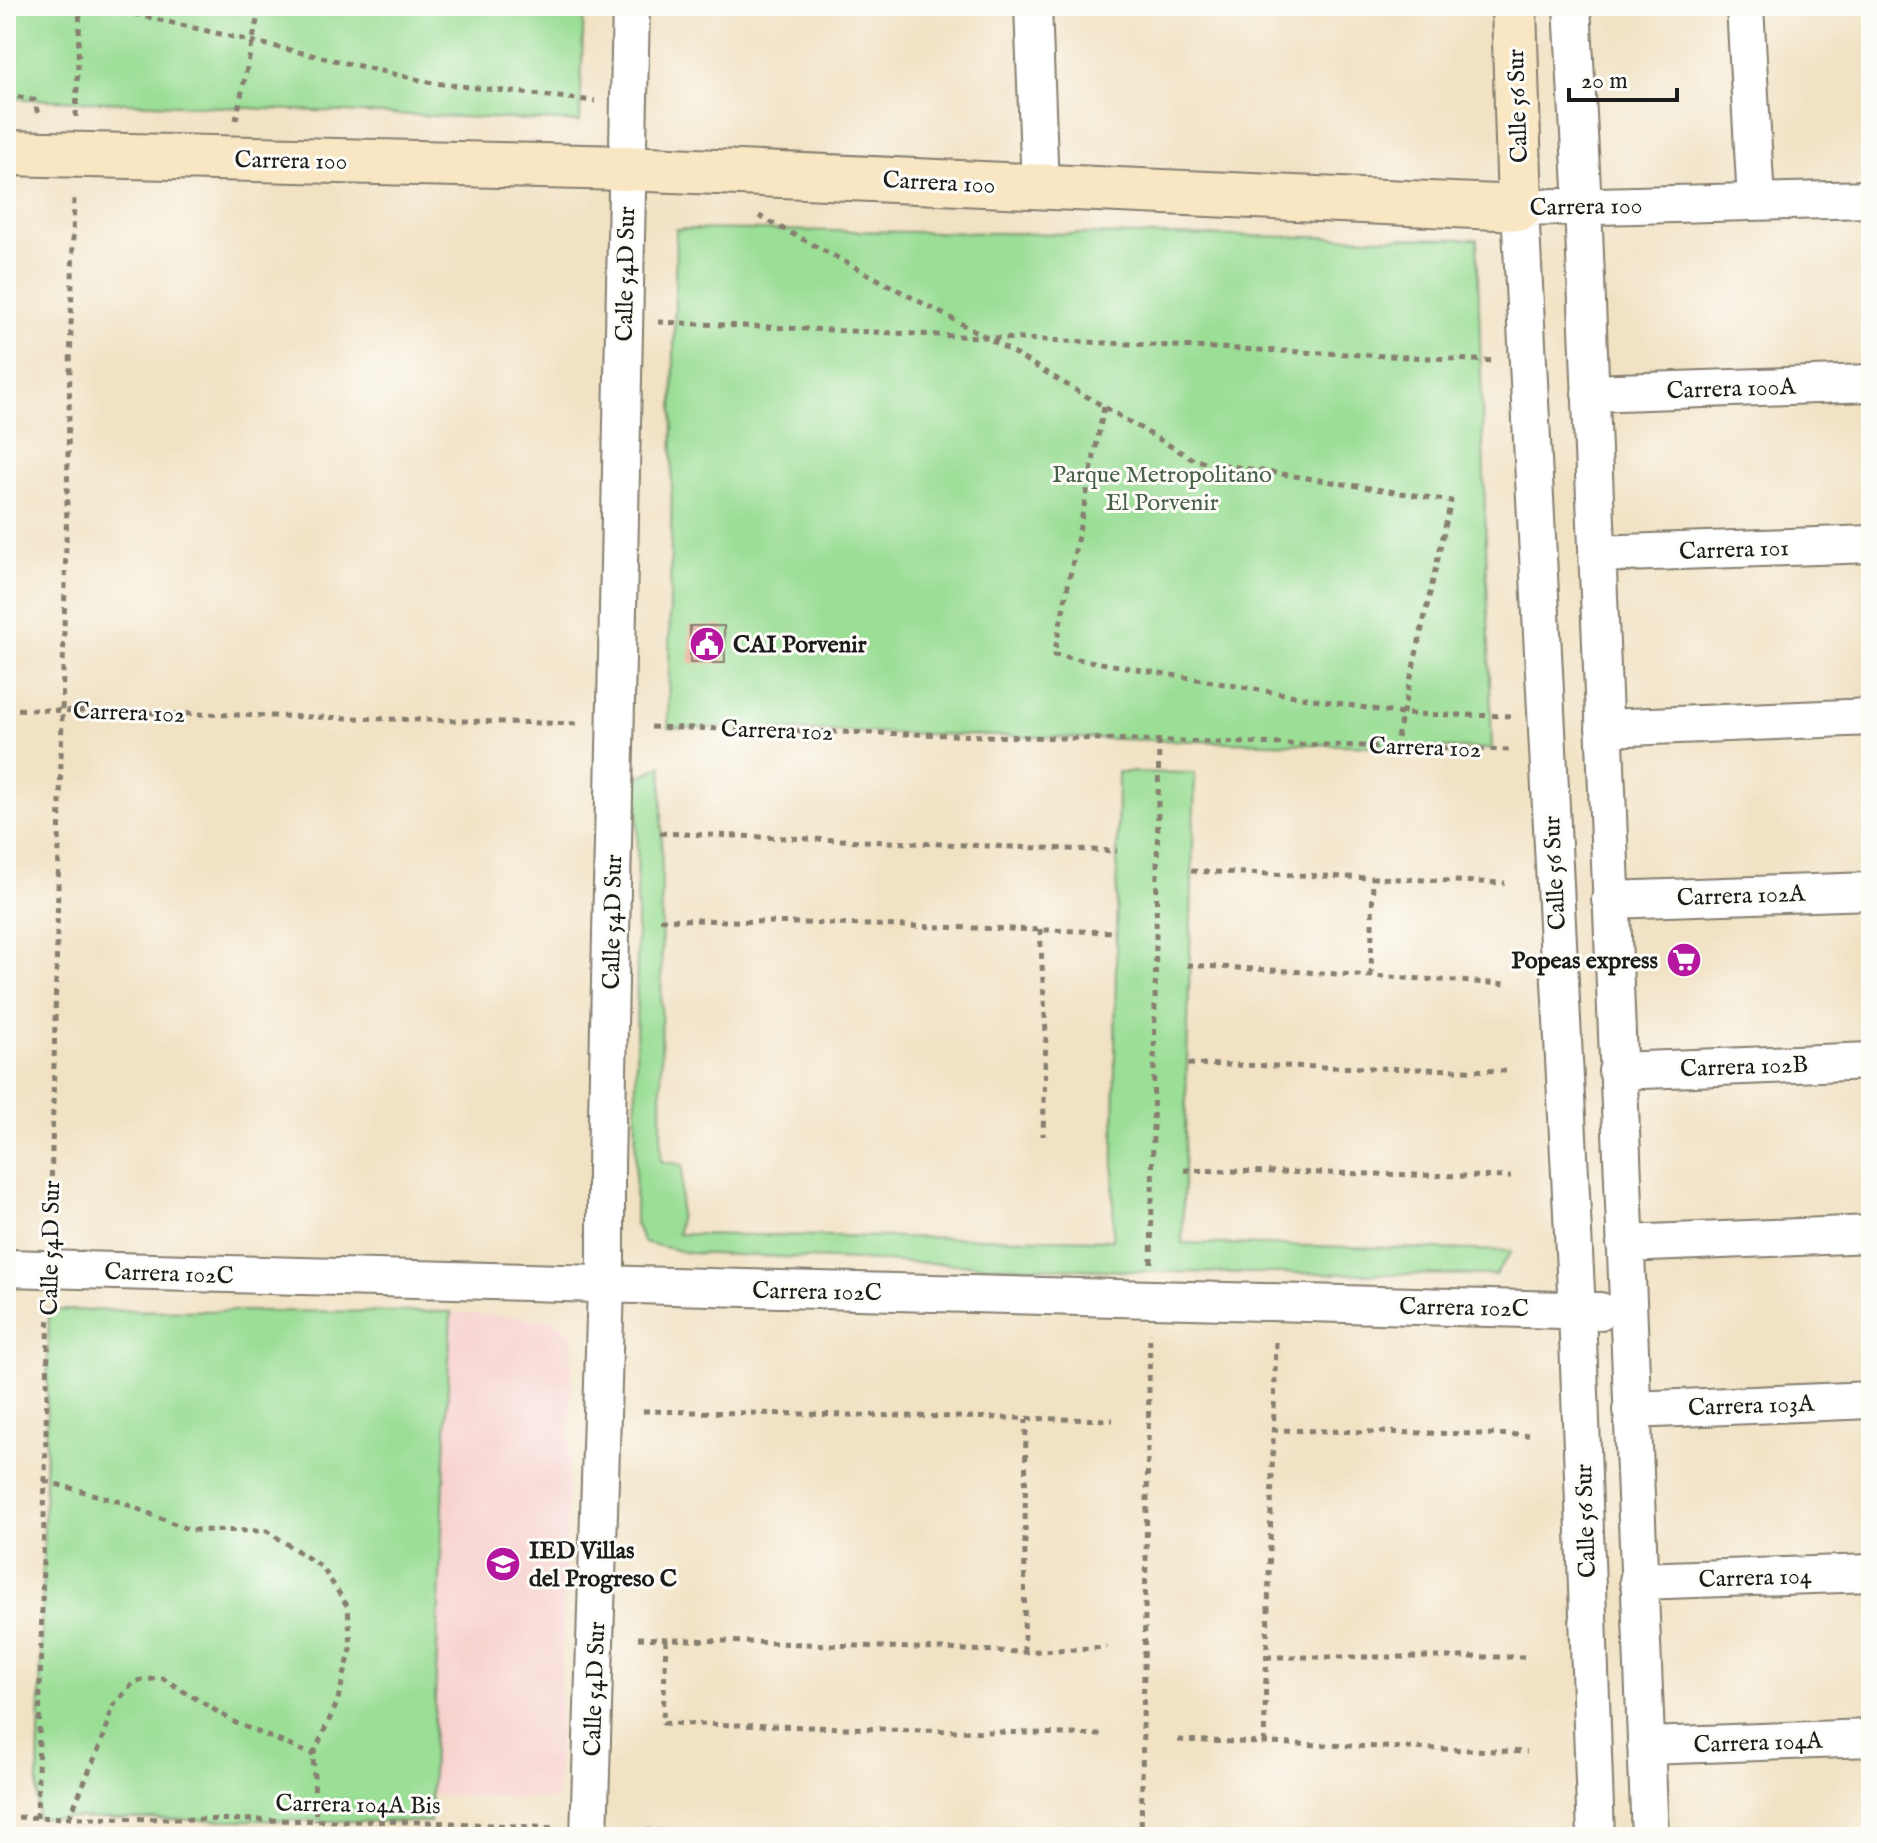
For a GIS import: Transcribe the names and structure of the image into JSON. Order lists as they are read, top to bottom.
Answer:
{
  "streets": {
    "street": [
      "Calle 56 Sur",
      "Carrera 100",
      "Calle 54D Sur",
      "Carrera 100A",
      "Carrera 101",
      "Carrera 102A",
      "Carrera 102B",
      "Carrera 102C",
      "Carrera 103A",
      "Carrera 104",
      "Carrera 104A"
    ],
    "path": ["Carrera 102", "Carrera 104A Bis"]
  },
  "crossings": [
    ["Calle 56 Sur", "Carrera 100"],
    ["Calle 56 Sur", "Carrera 102"],
    ["Calle 56 Sur", "Carrera 102C"],
    ["Carrera 100", "Calle 54D Sur"],
    ["Calle 54D Sur", "Carrera 102"],
    ["Calle 54D Sur", "Carrera 102C"],
    ["Calle 54D Sur", "Carrera 104A Bis"]
  ],
  "parks": ["Parque Metropolitano El Porvenir"],
  "places": {
    "public building": ["CAI Porvenir"],
    "supermarket": ["Popeas express"],
    "school or university": ["IED Villas del Progreso C"]
  },
  "scale_bar": "20 m"
}
